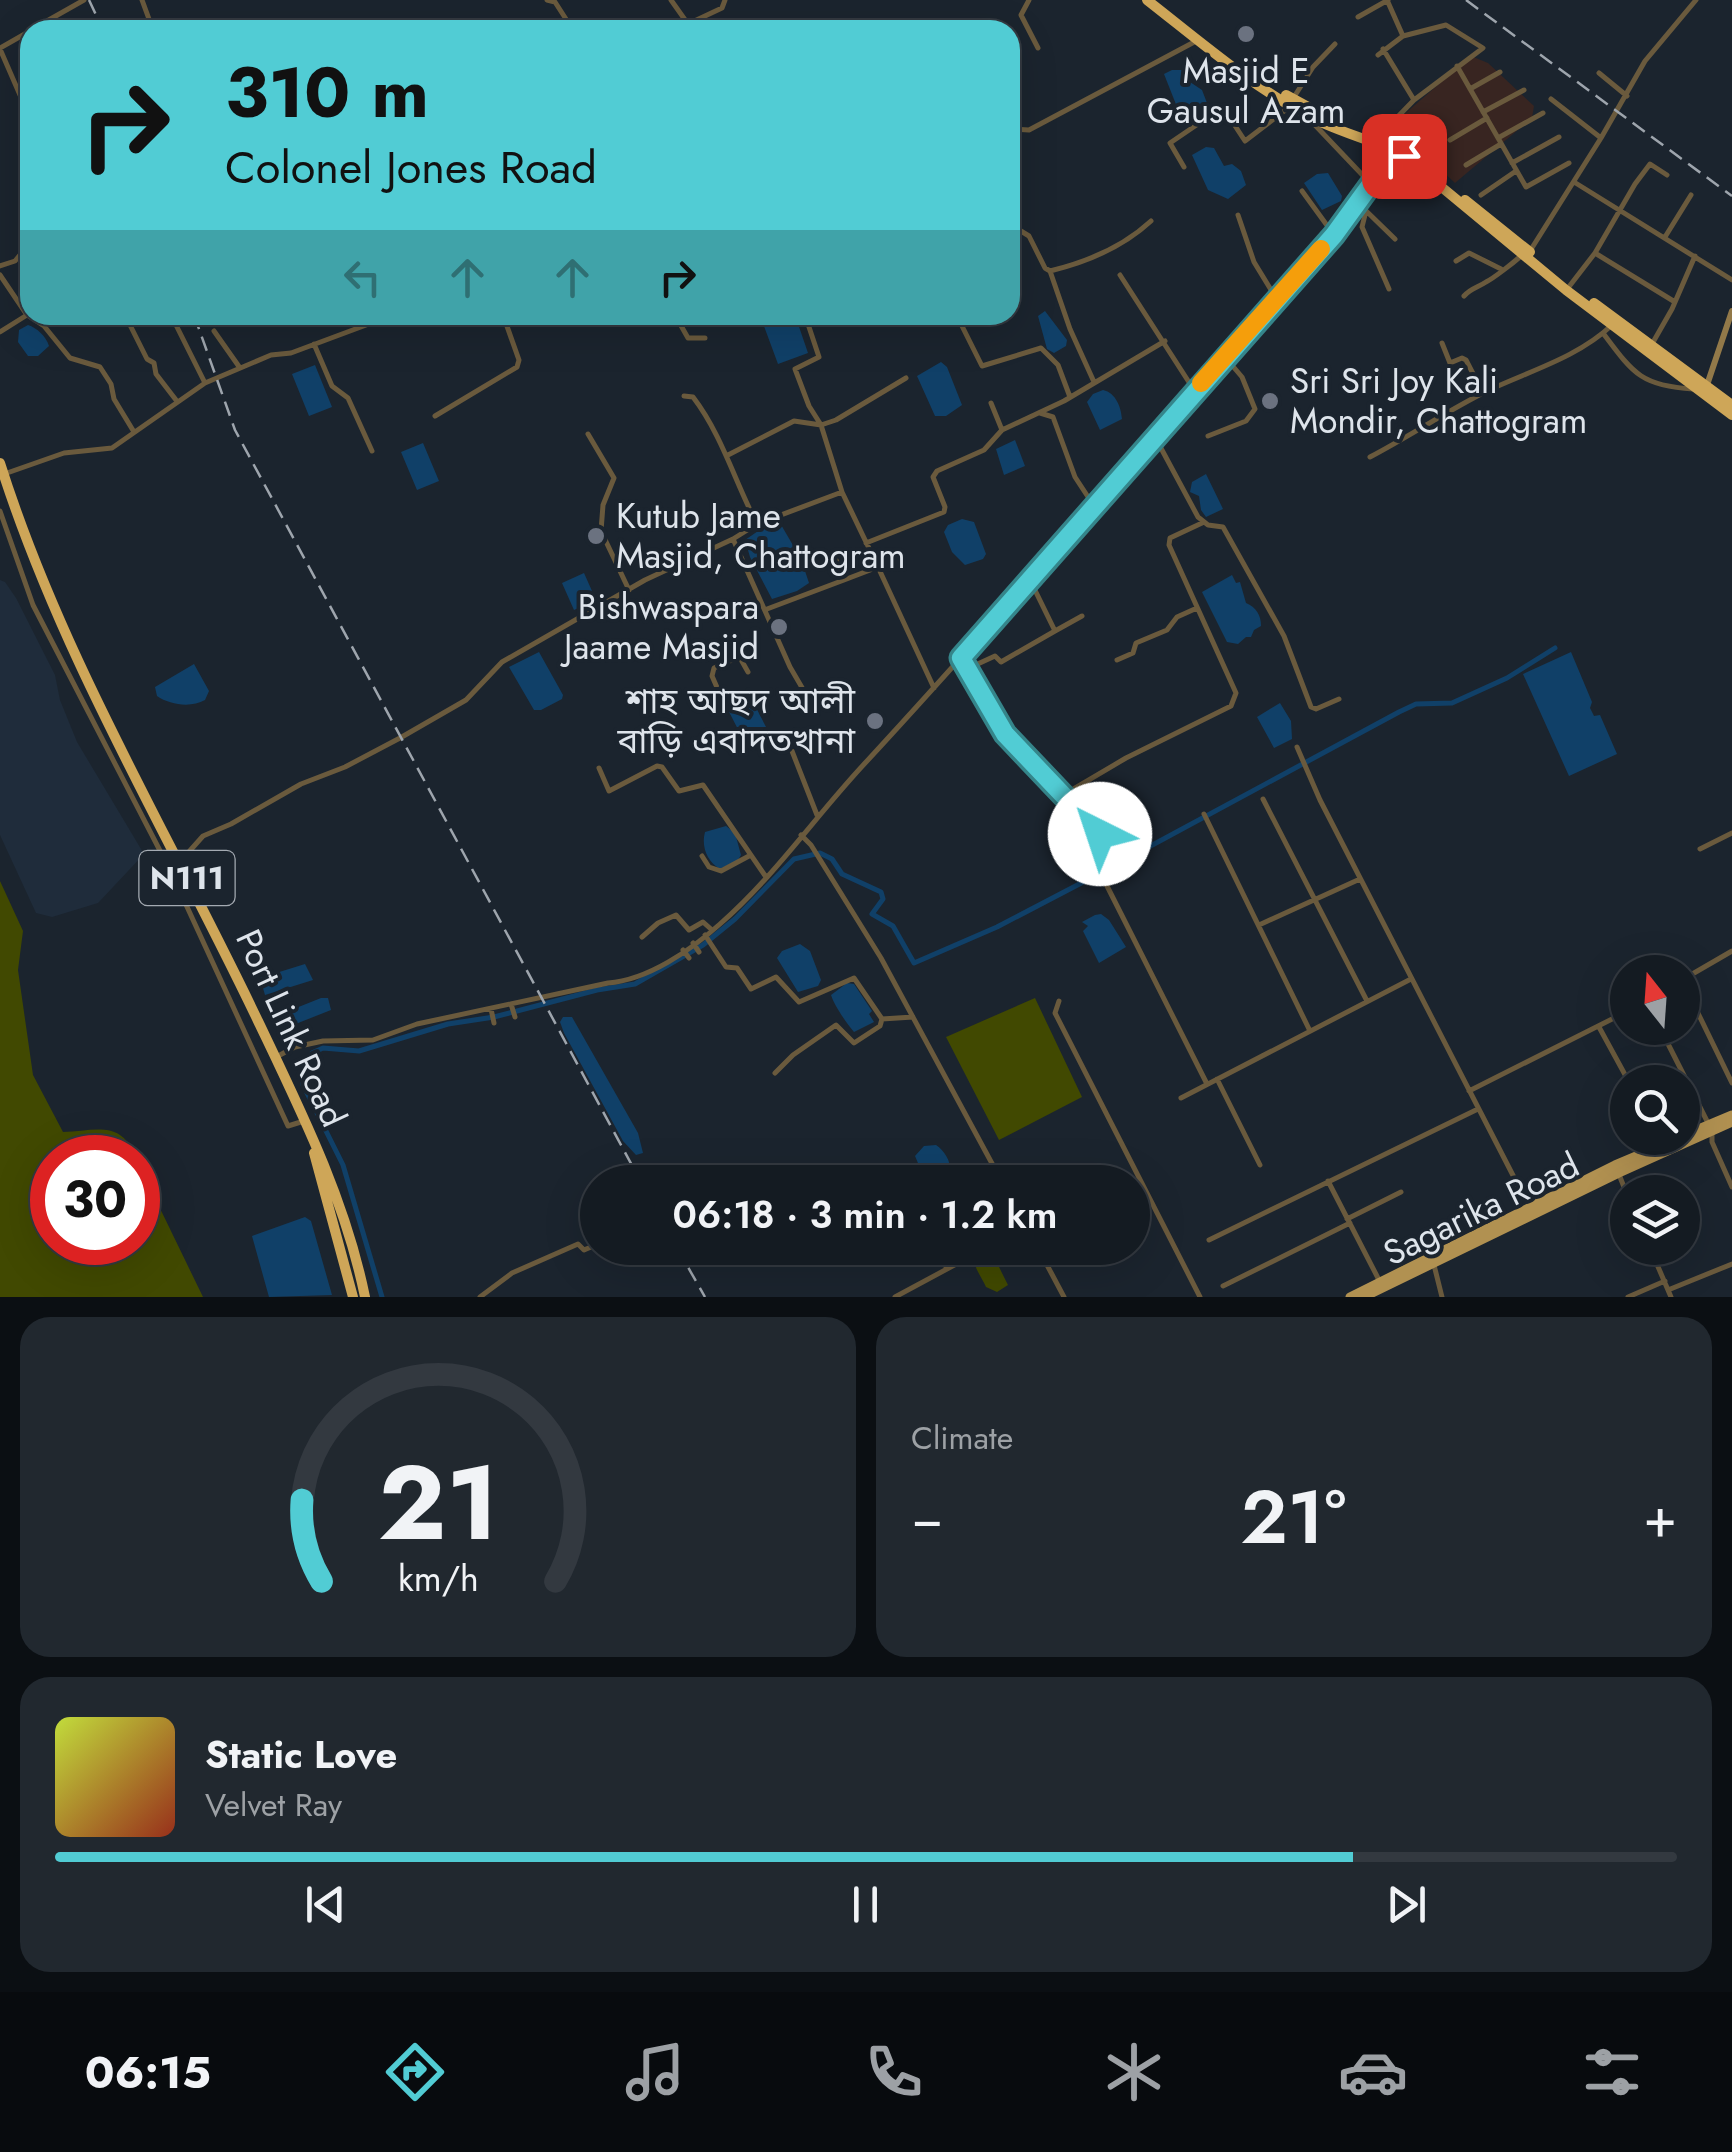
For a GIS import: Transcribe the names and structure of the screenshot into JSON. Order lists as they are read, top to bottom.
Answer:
{
  "streets": {
    "highway": ["N111", "Port Link Road"],
    "main road": ["Sagarika Road"]
  },
  "crossings": [
    ["N111", "Port Link Road"]
  ],
  "places": [
    "Masjid E Gausul Azam",
    "Sri Sri Joy Kali Mondir, Chattogram",
    "Kutub Jame Masjid, Chattogram",
    "Bishwaspara Jaame Masjid",
    "শাহ আছদ আলী বাড়ি এবাদতখানা"
  ],
  "north": "top",
  "page": {
    "turn": ["310 m", "Colonel Jones Road"],
    "limit": "30",
    "trip": "06:18 · 3 min · 1.2 km",
    "tile": "Climate",
    "heat": ["−", "21°", "+"],
    "song": ["Static Love", "Velvet Ray"],
    "tabs": "06:15",
    "gauge": ["21", "km/h"]
  }
}
